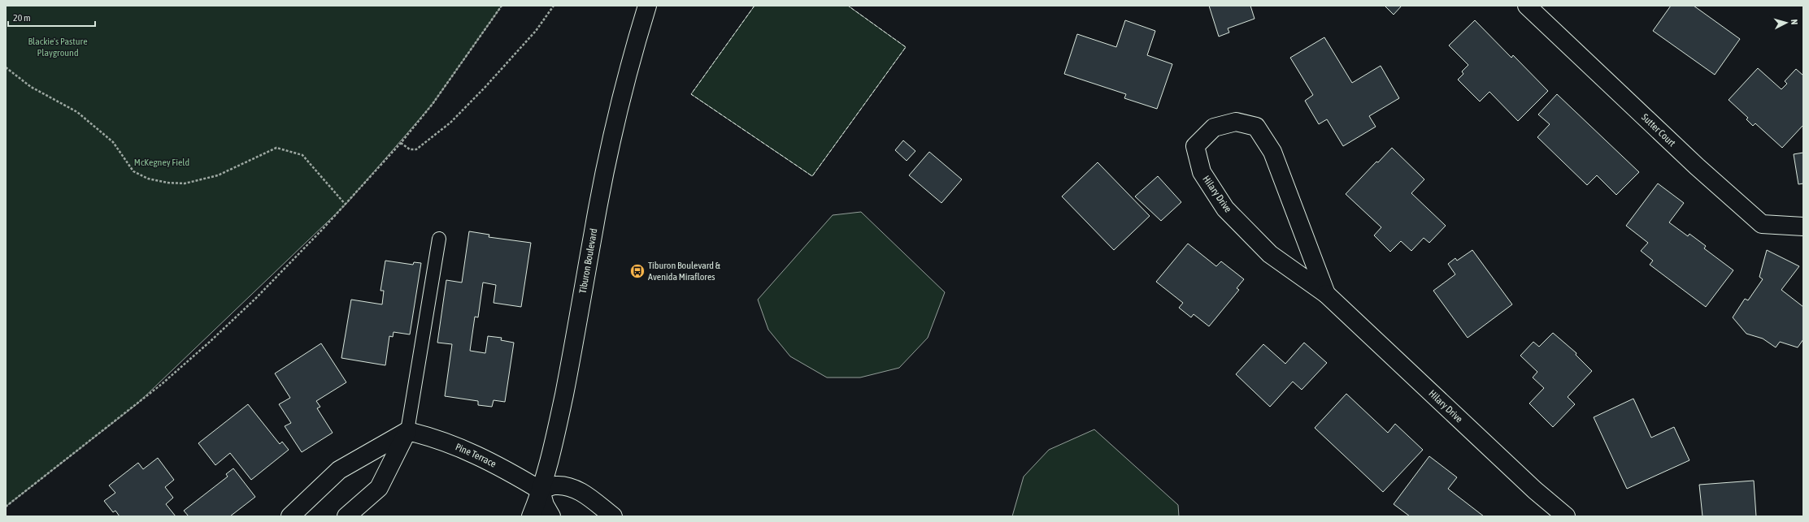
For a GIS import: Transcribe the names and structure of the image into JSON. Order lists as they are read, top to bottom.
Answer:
{
  "streets": {
    "street": [
      "Sutter Court",
      "Hilary Drive",
      "Tiburon Boulevard",
      "Pine Terrace"
    ]
  },
  "crossings": [
    ["Tiburon Boulevard", "Pine Terrace"]
  ],
  "parks": ["Blackie's Pasture Playground", "McKegney Field"],
  "places": {
    "bus stop": ["Tiburon Boulevard & Avenida Miraflores"]
  },
  "scale_bar": "20 m",
  "north": "right"
}
